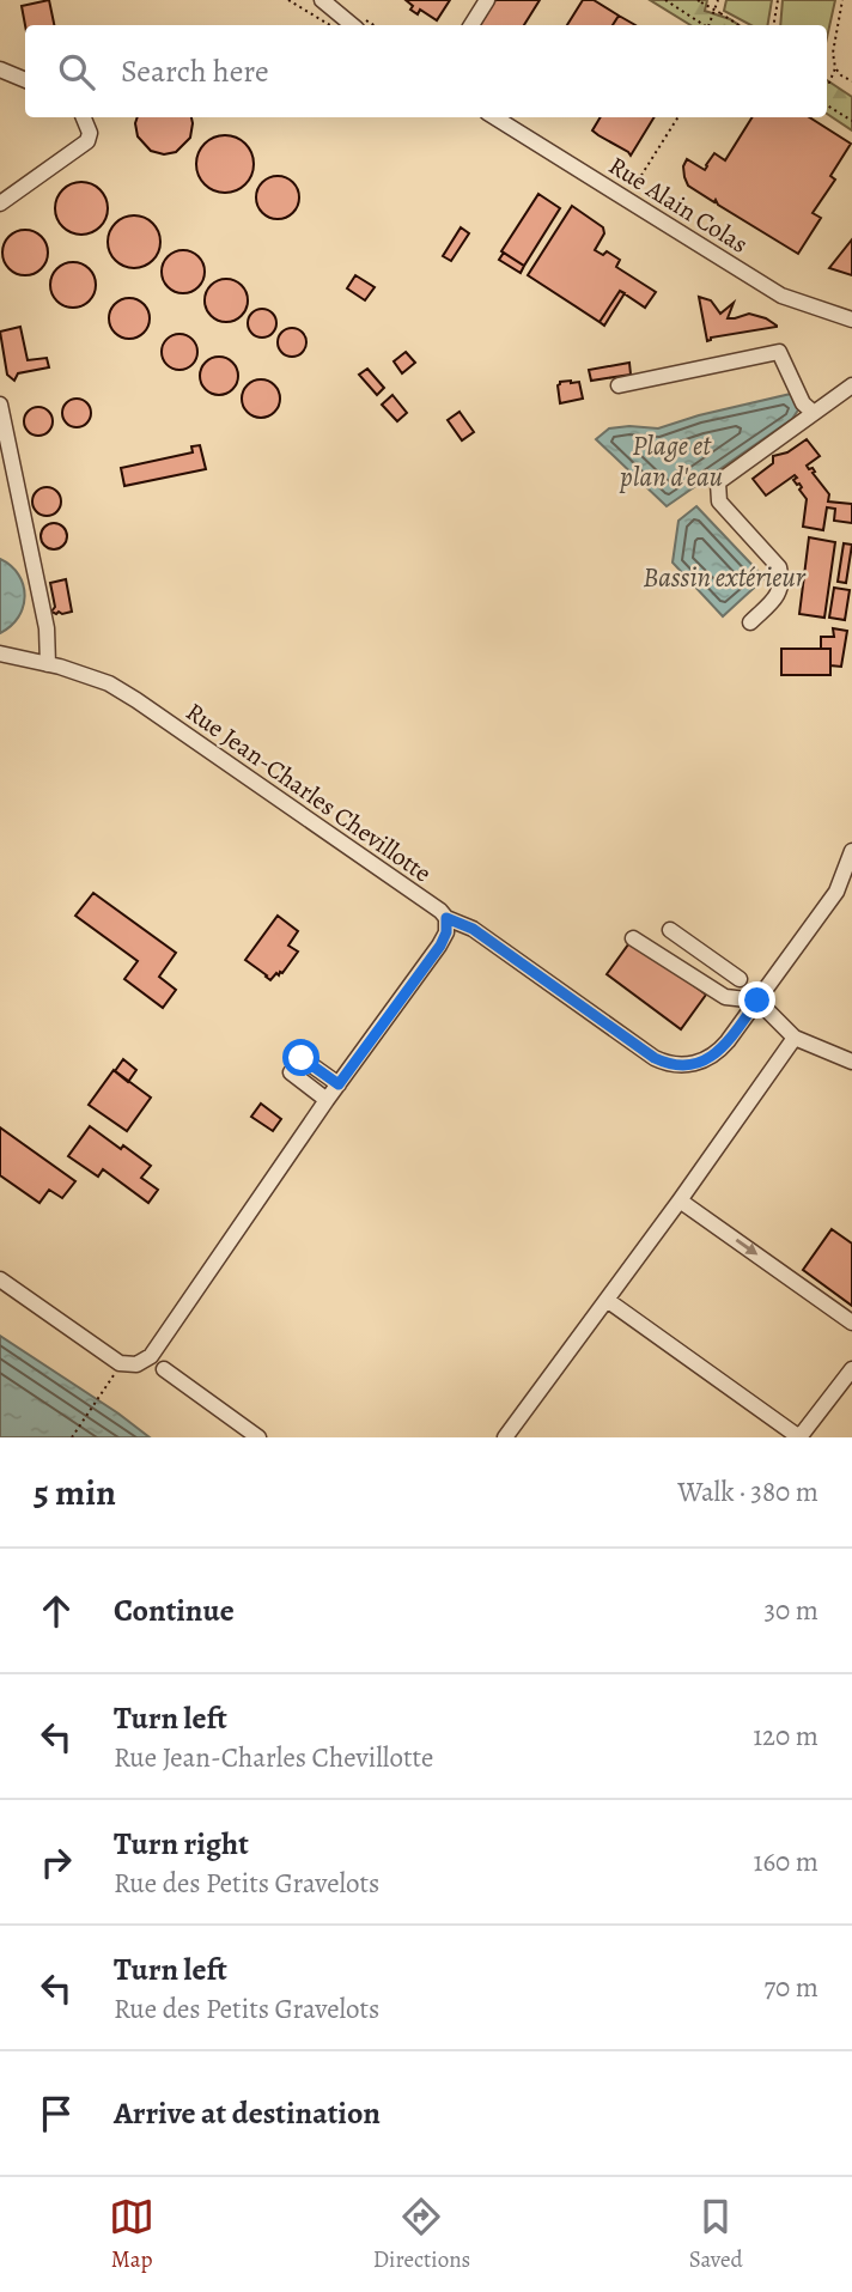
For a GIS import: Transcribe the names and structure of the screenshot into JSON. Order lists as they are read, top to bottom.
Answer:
{
  "streets": {
    "street": ["Rue Alain Colas", "Rue Jean-Charles Chevillotte"]
  },
  "water": ["Plage et plan d'eau", "Bassin extérieur"],
  "page": {
    "search": "Search here",
    "heading": ["5 min", "Walk · 380 m"],
    "list": [
      ["Continue", "30 m"],
      ["Turn left", "Rue Jean-Charles Chevillotte", "120 m"],
      ["Turn right", "Rue des Petits Gravelots", "160 m"],
      ["Turn left", "Rue des Petits Gravelots", "70 m"],
      "Arrive at destination"
    ],
    "nav": ["Map", "Directions", "Saved"]
  }
}
